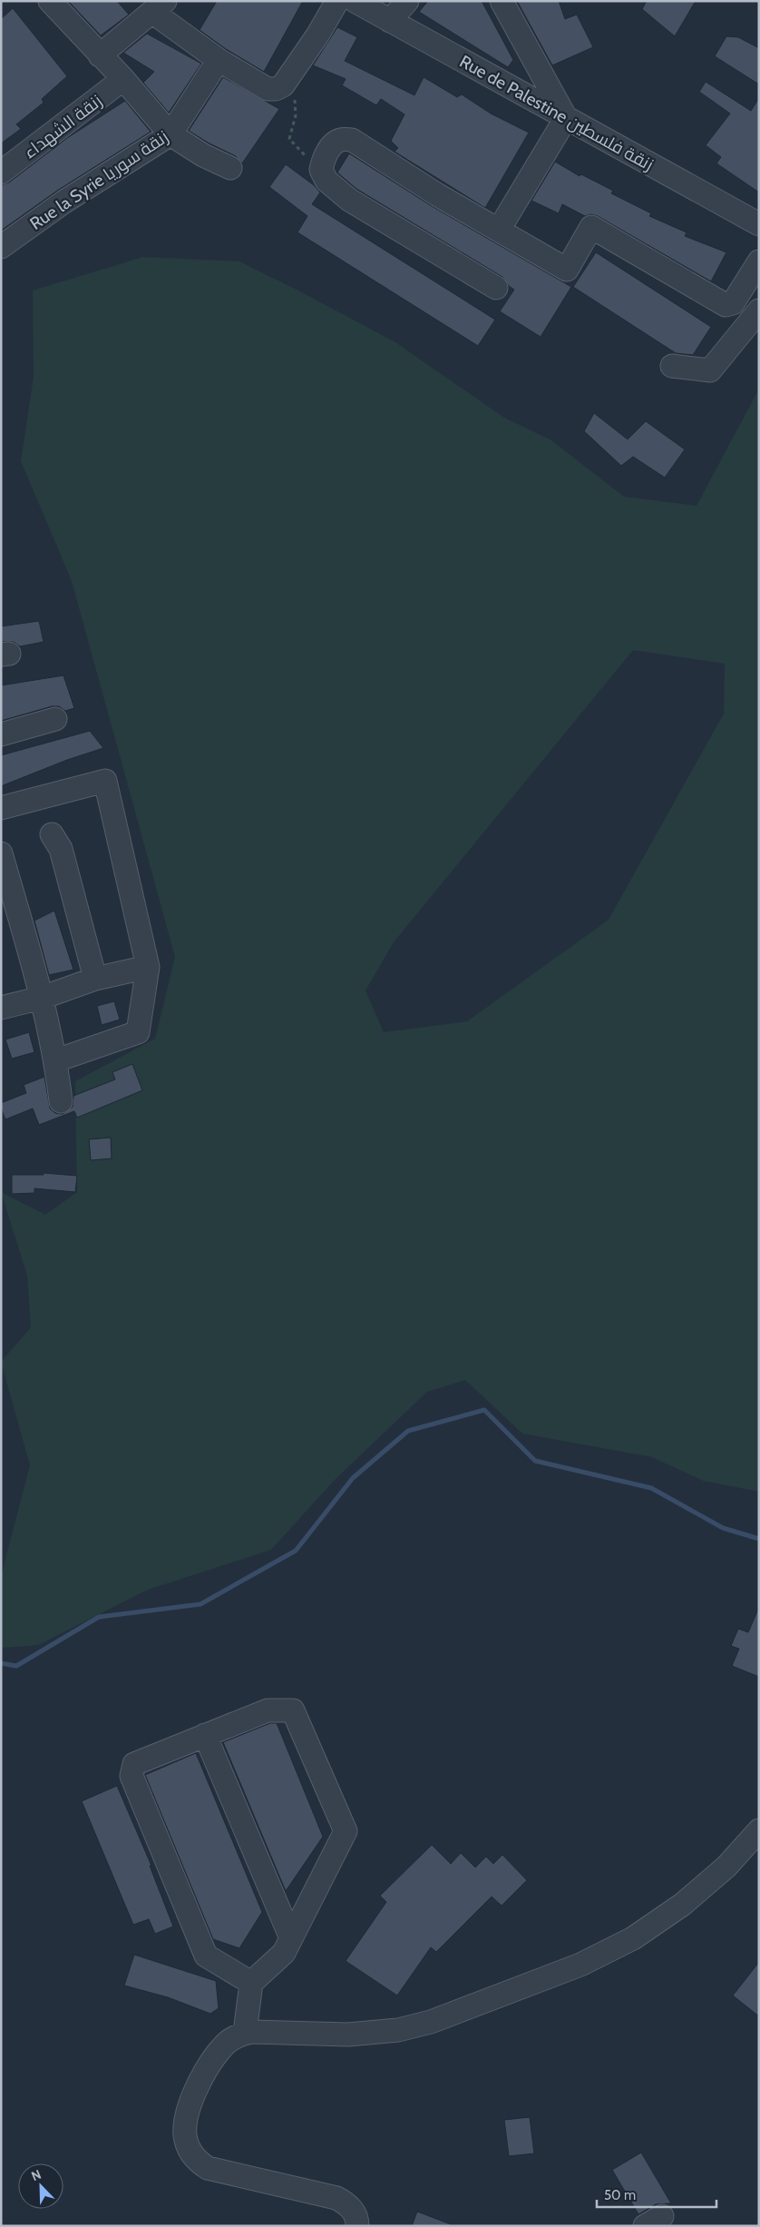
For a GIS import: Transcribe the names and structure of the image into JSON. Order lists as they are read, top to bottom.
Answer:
{
  "streets": {
    "street": ["Rue de Palestine زنقة فلسطين", "زنقة الشهداء", "Rue la Syrie زنقة سوريا"]
  },
  "scale_bar": "50 m",
  "north": "top left"
}
